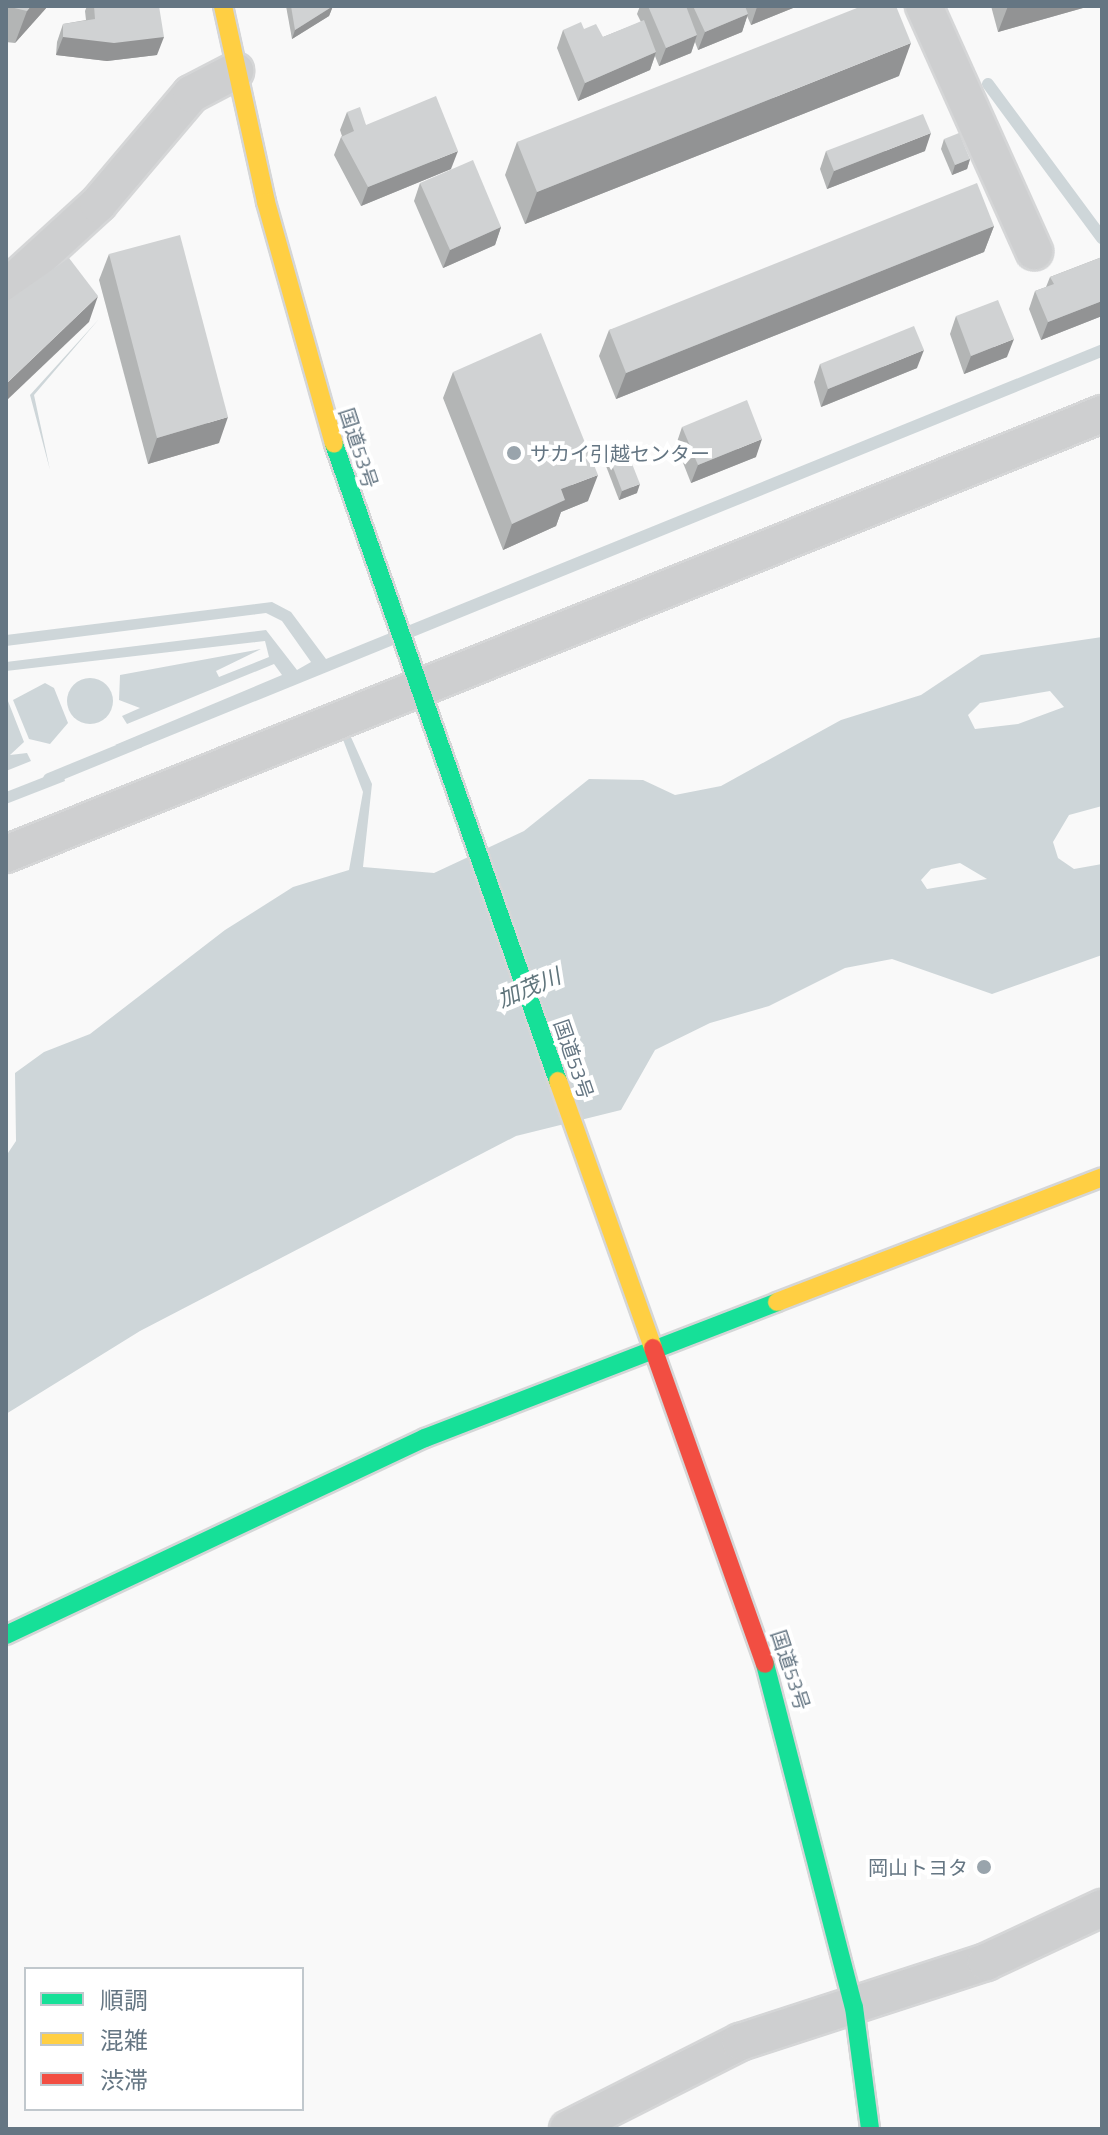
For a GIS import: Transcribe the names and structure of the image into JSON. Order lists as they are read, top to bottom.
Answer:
{
  "streets": {
    "main road": ["国道53号"]
  },
  "water": ["加茂川"],
  "places": ["サカイ引越センター", "岡山トヨタ"],
  "legend": ["順調", "混雑", "渋滞"]
}
